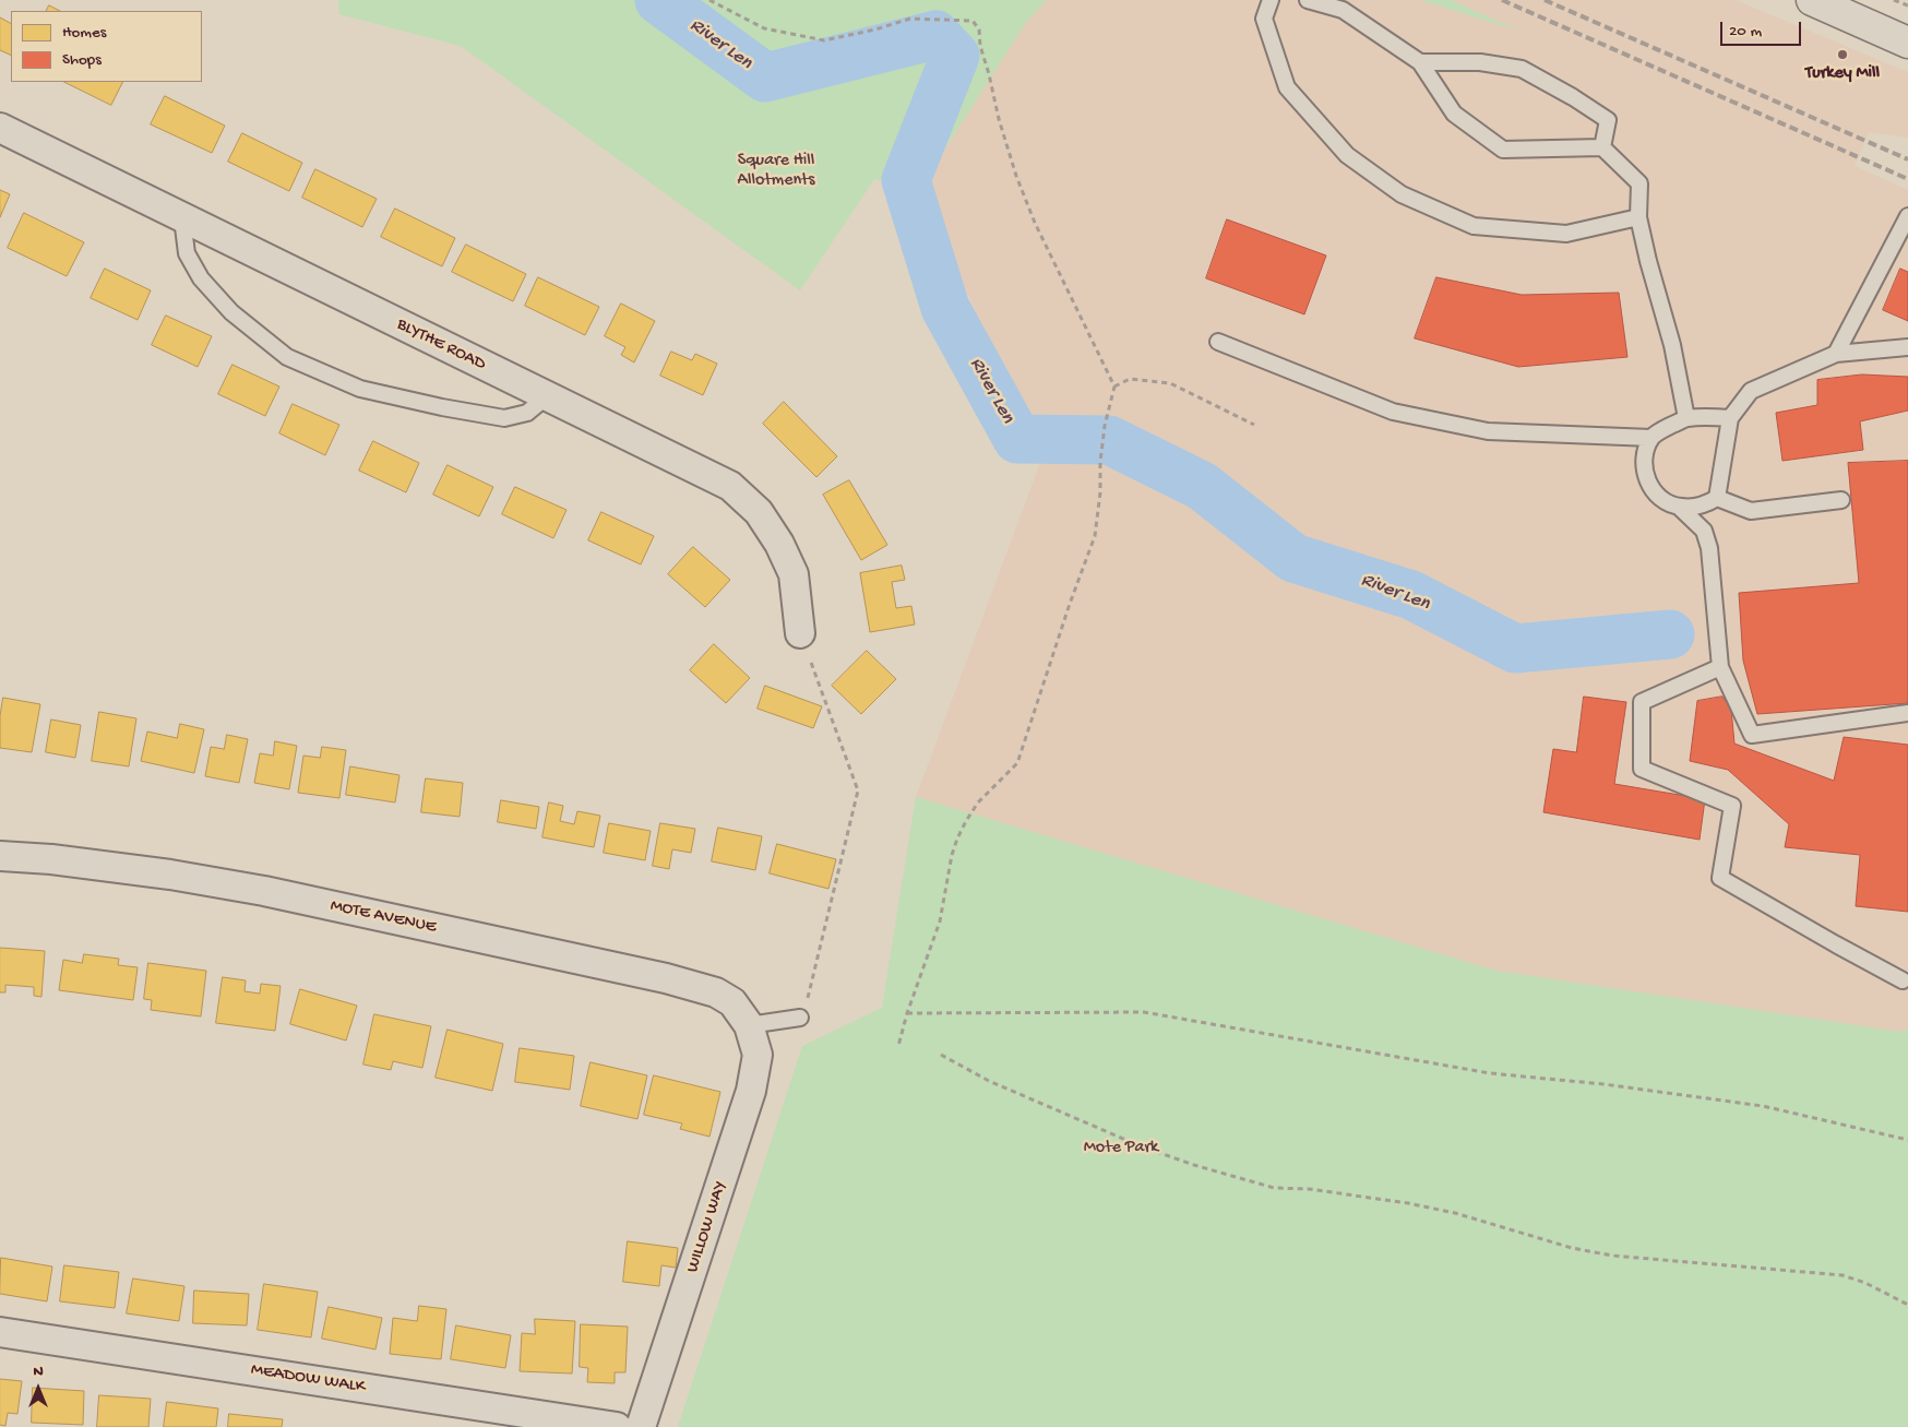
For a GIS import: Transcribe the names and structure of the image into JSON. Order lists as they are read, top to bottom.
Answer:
{
  "streets": {
    "street": [
      "BLYTHE ROAD",
      "MOTE AVENUE",
      "WILLOW WAY",
      "MEADOW WALK"
    ]
  },
  "crossings": [
    ["MOTE AVENUE", "WILLOW WAY"]
  ],
  "water": ["River Len"],
  "parks": ["Square Hill Allotments", "Mote Park"],
  "places": ["Turkey Mill"],
  "legend": ["Homes", "Shops"],
  "scale_bar": "20 m",
  "north": "top"
}
